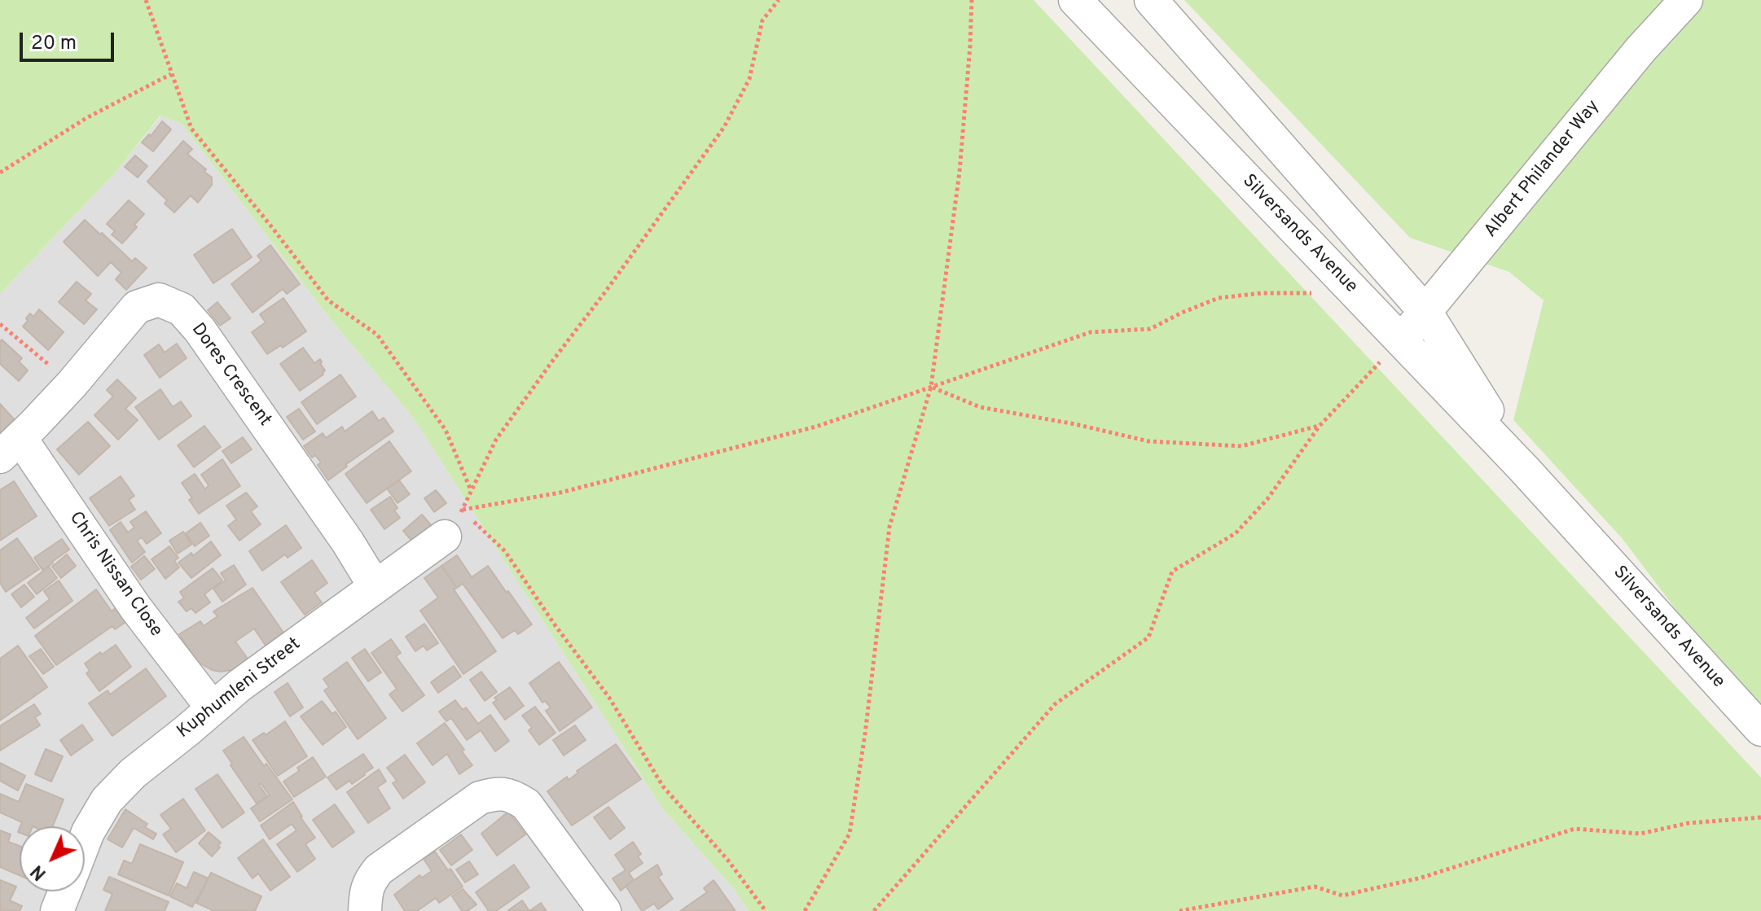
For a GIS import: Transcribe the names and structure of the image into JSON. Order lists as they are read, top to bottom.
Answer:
{
  "streets": {
    "street": [
      "Albert Philander Way",
      "Silversands Avenue",
      "Dores Crescent",
      "Chris Nissan Close",
      "Kuphumleni Street"
    ]
  },
  "crossings": [
    ["Albert Philander Way", "Silversands Avenue"],
    ["Dores Crescent", "Chris Nissan Close"],
    ["Dores Crescent", "Kuphumleni Street"],
    ["Chris Nissan Close", "Kuphumleni Street"]
  ],
  "scale_bar": "20 m",
  "north": "bottom left"
}
